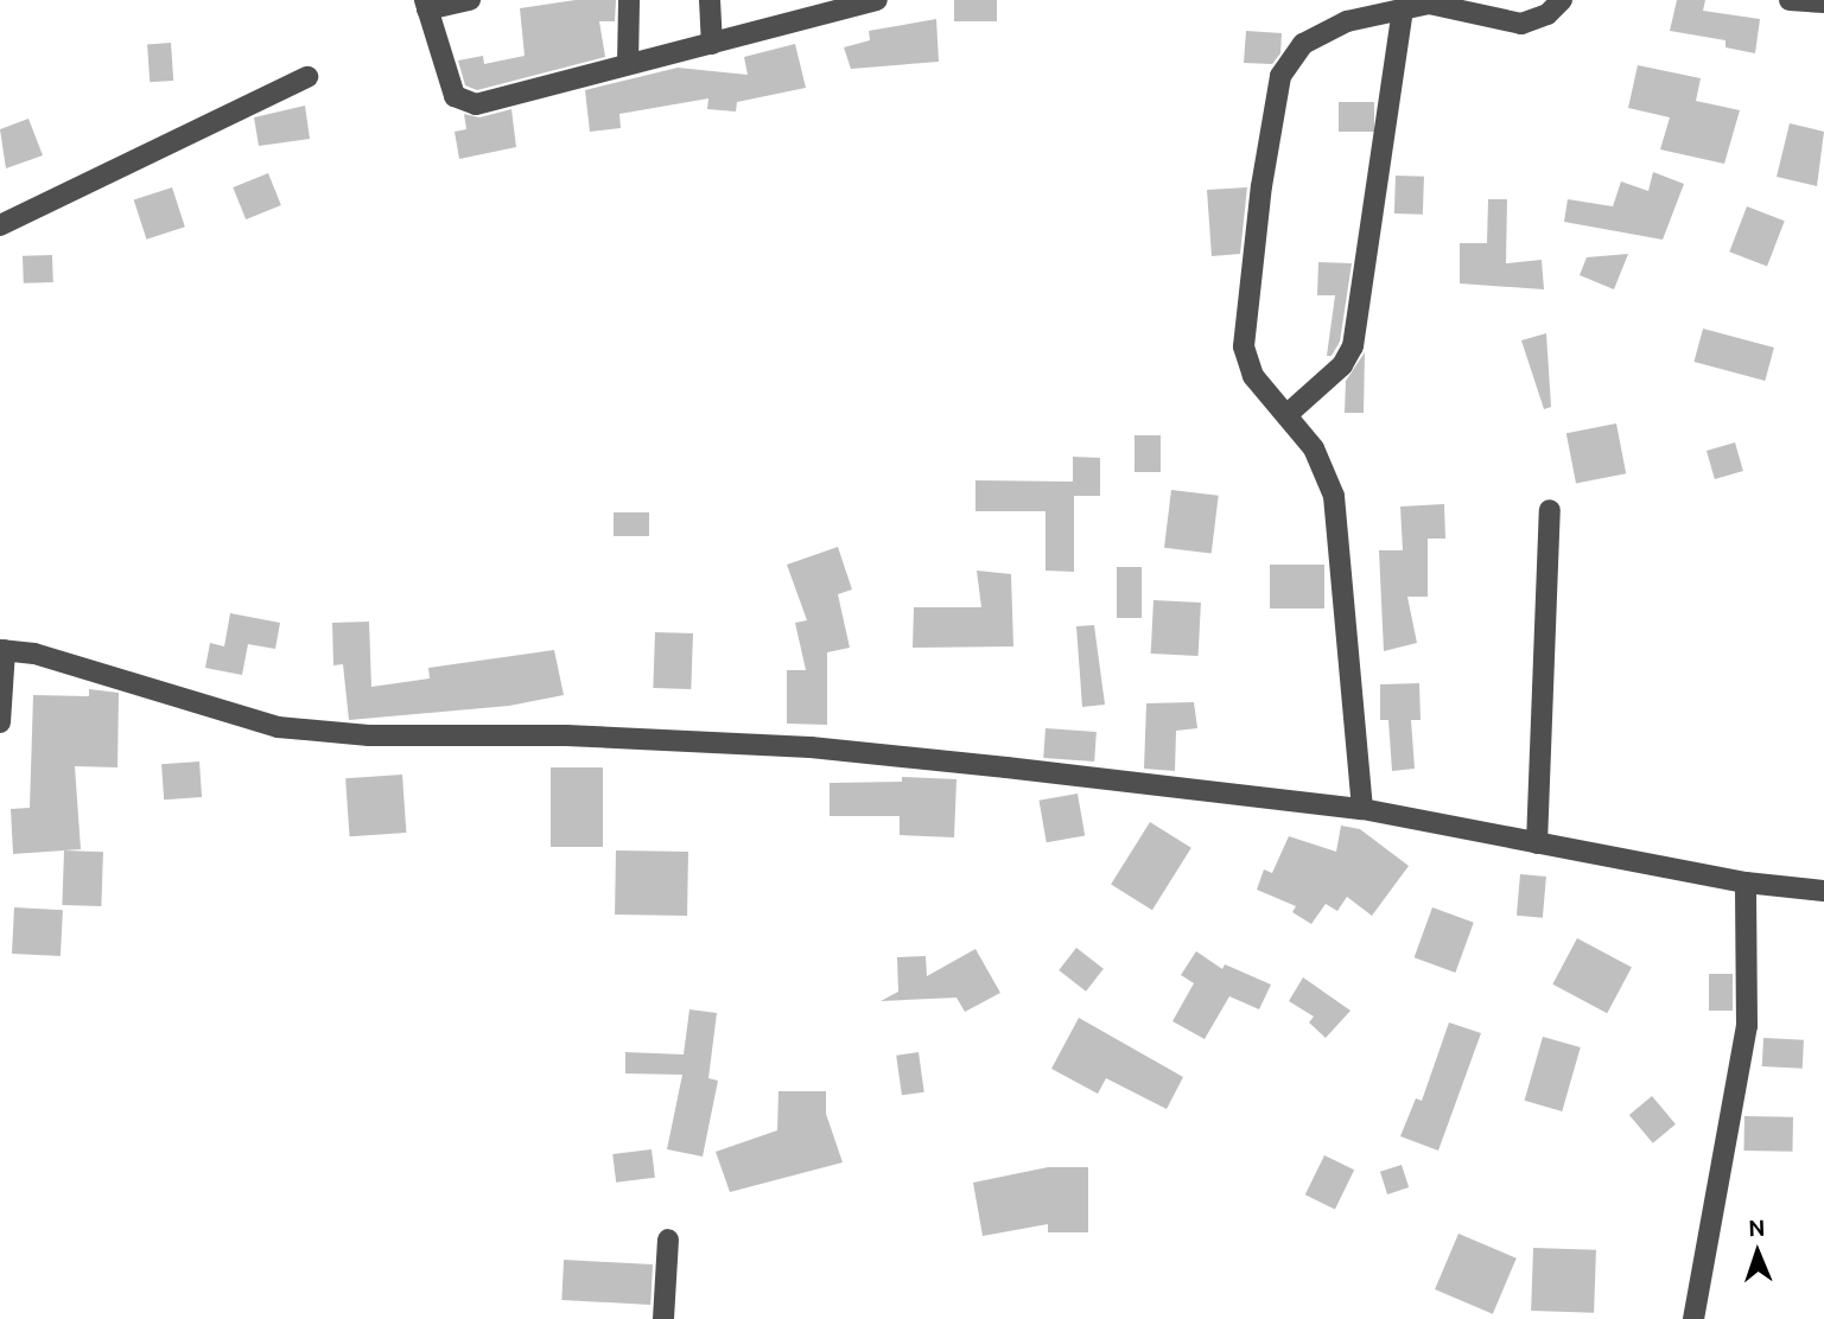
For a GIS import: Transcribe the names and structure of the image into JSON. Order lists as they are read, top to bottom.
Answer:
{
  "north": "top"
}
